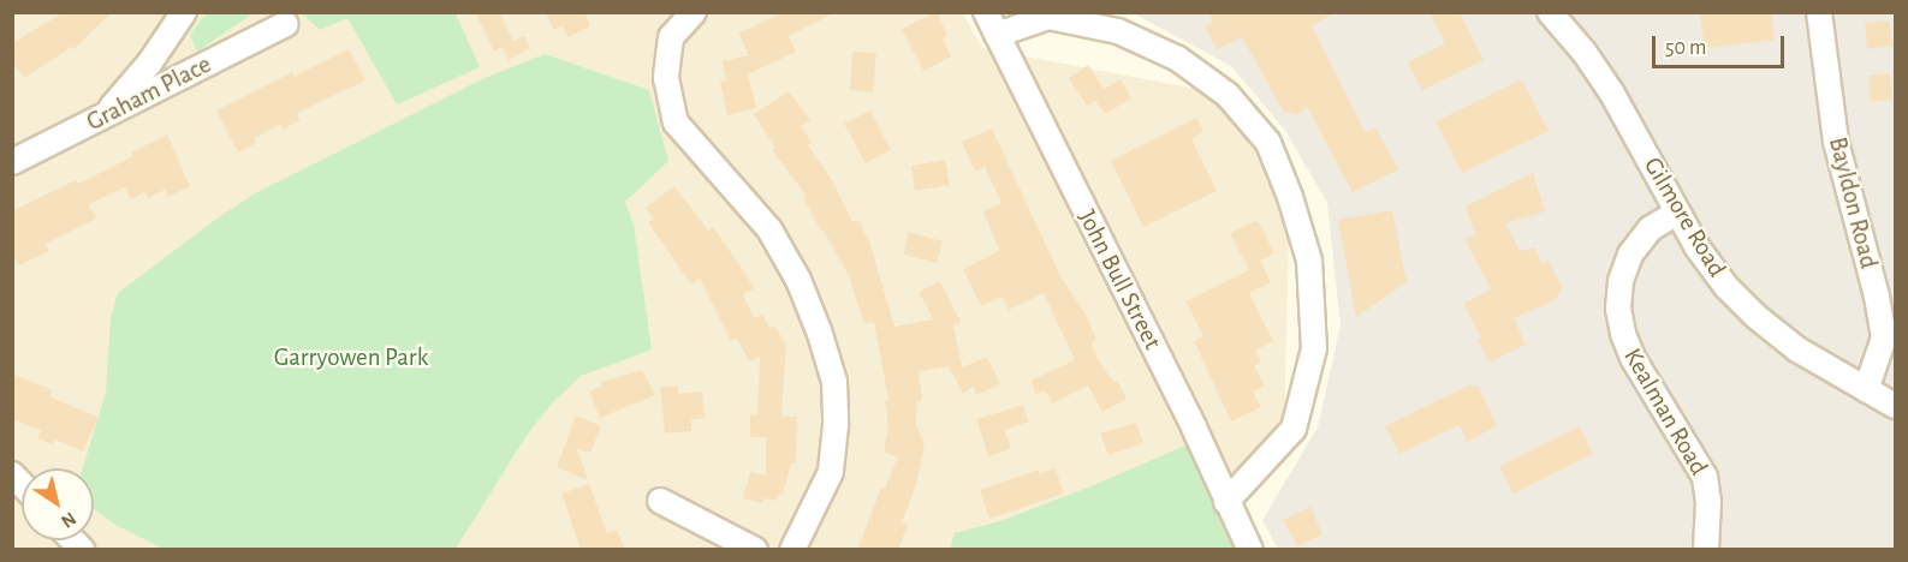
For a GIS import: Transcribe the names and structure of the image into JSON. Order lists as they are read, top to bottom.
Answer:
{
  "streets": {
    "street": [
      "Graham Place",
      "Bayldon Road",
      "Gilmore Road",
      "John Bull Street",
      "Kealman Road"
    ]
  },
  "crossings": [
    ["Bayldon Road", "Gilmore Road"],
    ["Gilmore Road", "Kealman Road"]
  ],
  "parks": ["Garryowen Park"],
  "scale_bar": "50 m",
  "north": "bottom right"
}
